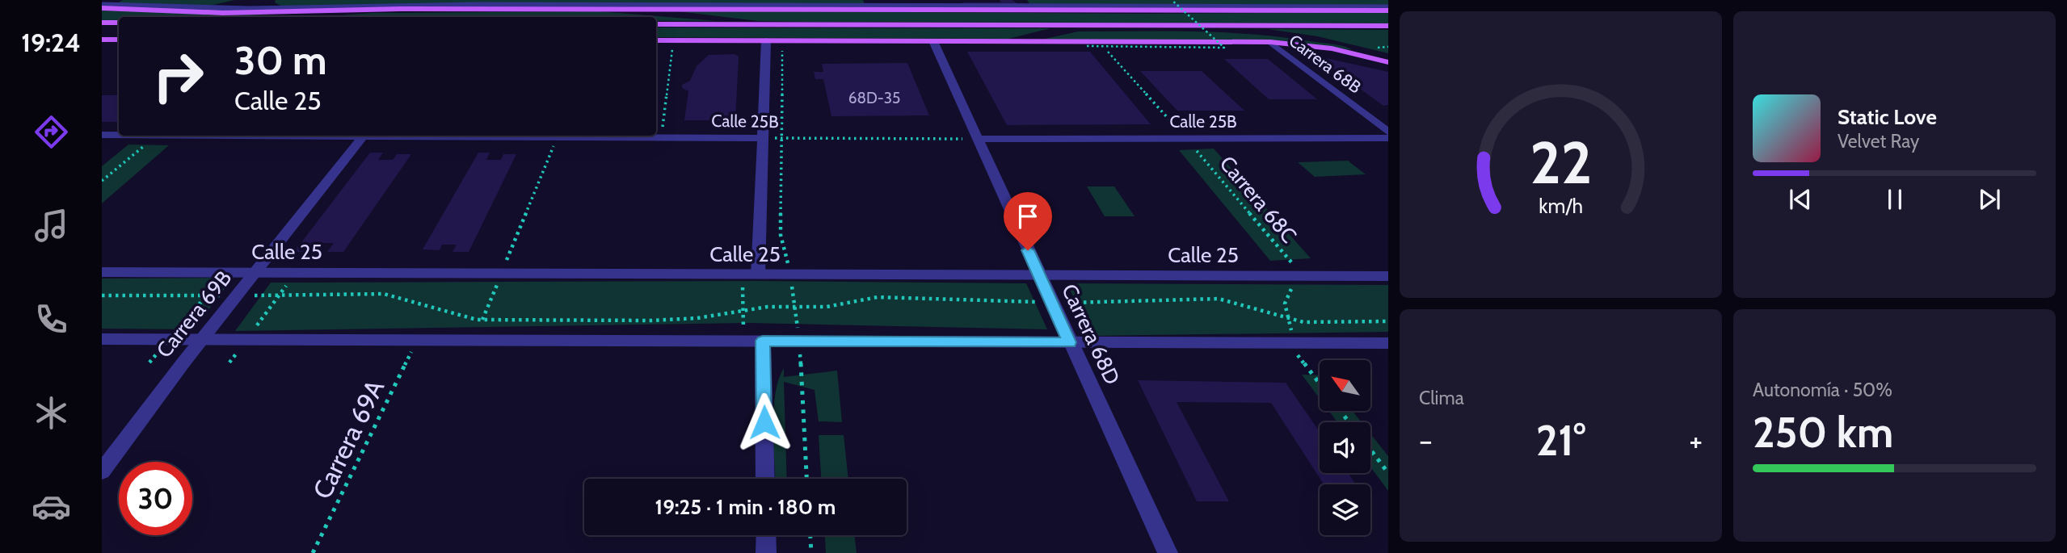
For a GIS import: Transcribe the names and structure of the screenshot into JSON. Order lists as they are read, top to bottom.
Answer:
{
  "streets": {
    "street": [
      "Carrera 68B",
      "Calle 25B",
      "Calle 25",
      "Carrera 69B",
      "Carrera 68D"
    ],
    "path": ["Carrera 68C", "Carrera 69A"]
  },
  "crossings": [
    ["Calle 25B", "Carrera 68C"],
    ["Calle 25B", "Carrera 68D"],
    ["Calle 25", "Carrera 69B"],
    ["Calle 25", "Carrera 68D"]
  ],
  "house_numbers": ["68D-35"],
  "north": "top left",
  "page": {
    "tabs": "19:24",
    "turn": ["30 m", "Calle 25"],
    "song": ["Static Love", "Velvet Ray"],
    "tile": [
      "Clima",
      ["Autonomía · 50%", "250 km"]
    ],
    "heat": ["−", "21°", "+"],
    "limit": "30",
    "trip": "19:25 · 1 min · 180 m",
    "gauge": ["22", "km/h"]
  }
}
